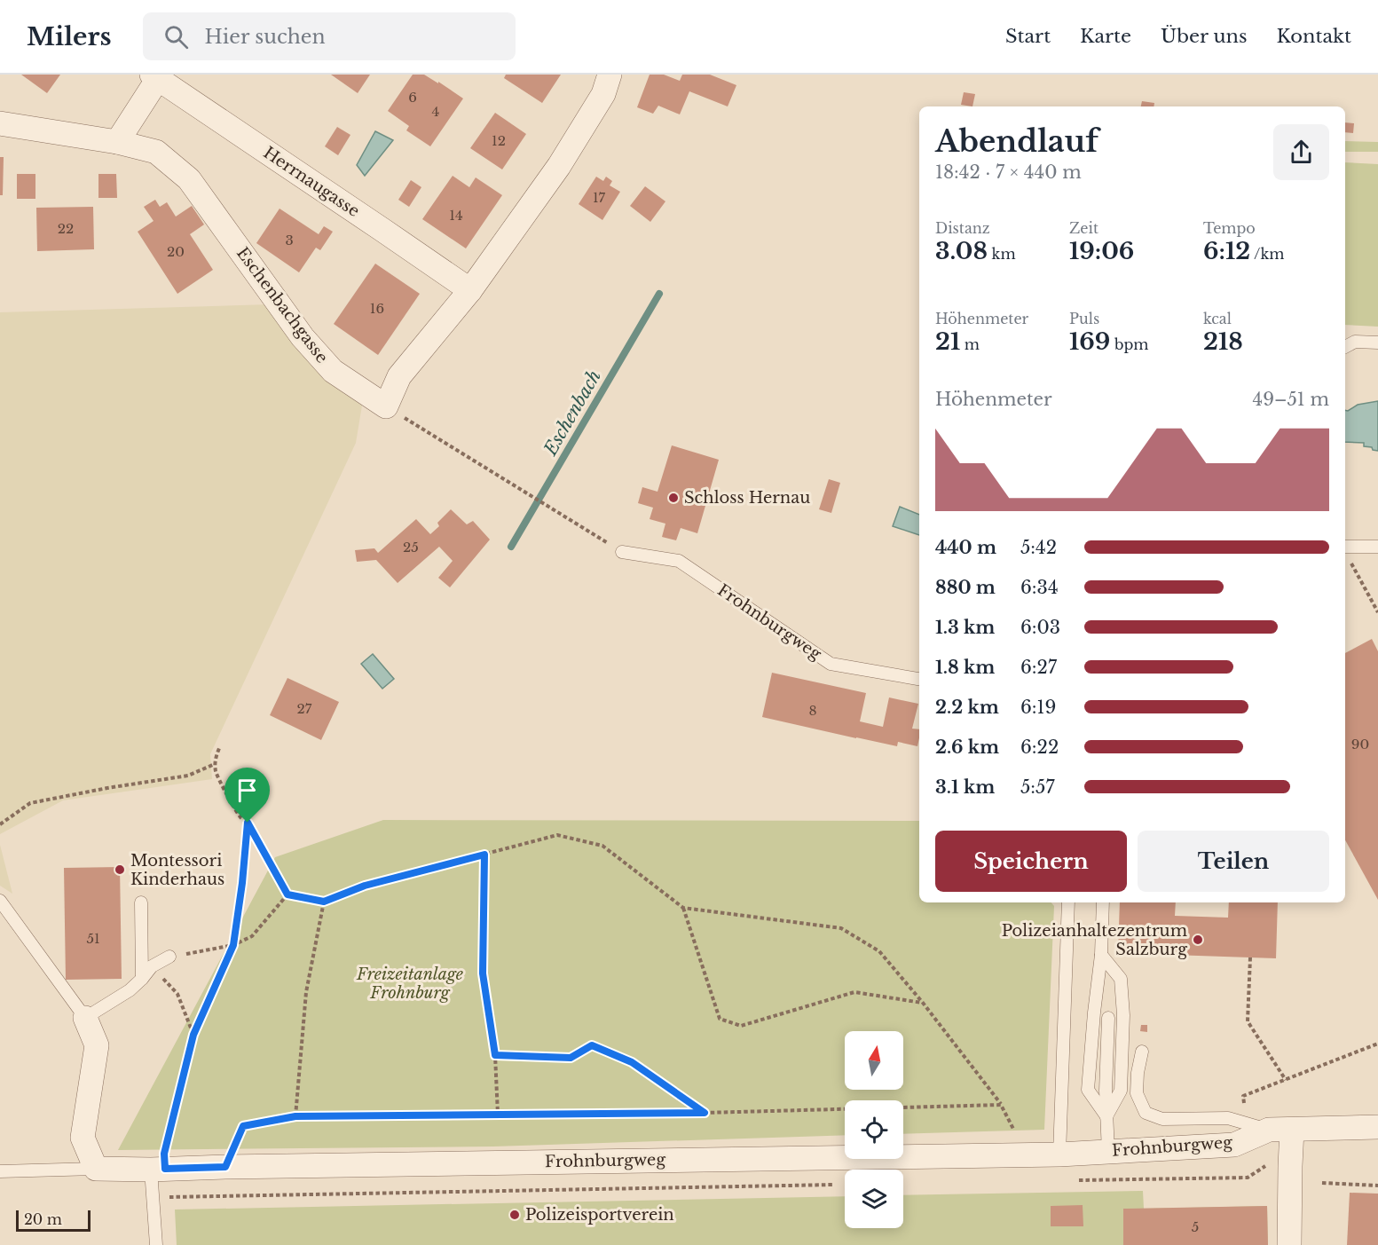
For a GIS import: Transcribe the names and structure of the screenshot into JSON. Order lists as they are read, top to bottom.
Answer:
{
  "streets": {
    "street": ["Herrnaugasse", "Eschenbachgasse", "Frohnburgweg"]
  },
  "water": ["Eschenbach"],
  "parks": ["Freizeitanlage Frohnburg"],
  "places": [
    "Schloss Hernau",
    "Montessori Kinderhaus",
    "Polizeianhaltezentrum Salzburg",
    "Polizeisportverein"
  ],
  "house_numbers": [
    "6",
    "4",
    "12",
    "17",
    "14",
    "22",
    "3",
    "20",
    "16",
    "25",
    "27",
    "8",
    "90",
    "51",
    "5"
  ],
  "scale_bar": "20 m",
  "north": "top",
  "page": {
    "header": "Milers",
    "search": "Hier suchen",
    "nav": [
      "Start",
      "Karte",
      "Über uns",
      "Kontakt"
    ],
    "heading": ["Abendlauf", "18:42 · 7 × 440 m"],
    "stats": [
      ["Distanz", "3.08 km"],
      ["Zeit", "19:06"],
      ["Tempo", "6:12 /km"],
      ["Höhenmeter", "21 m"],
      ["Puls", "169 bpm"],
      ["kcal", "218"]
    ],
    "chart": ["Höhenmeter", "49–51 m"],
    "list": [
      {
        "name": "440 m",
        "note": "5:42"
      },
      {
        "name": "880 m",
        "note": "6:34"
      },
      {
        "name": "1.3 km",
        "note": "6:03"
      },
      {
        "name": "1.8 km",
        "note": "6:27"
      },
      {
        "name": "2.2 km",
        "note": "6:19"
      },
      {
        "name": "2.6 km",
        "note": "6:22"
      },
      {
        "name": "3.1 km",
        "note": "5:57"
      }
    ],
    "buttons": ["Speichern", "Teilen"],
    "scale": "20 m"
  }
}
